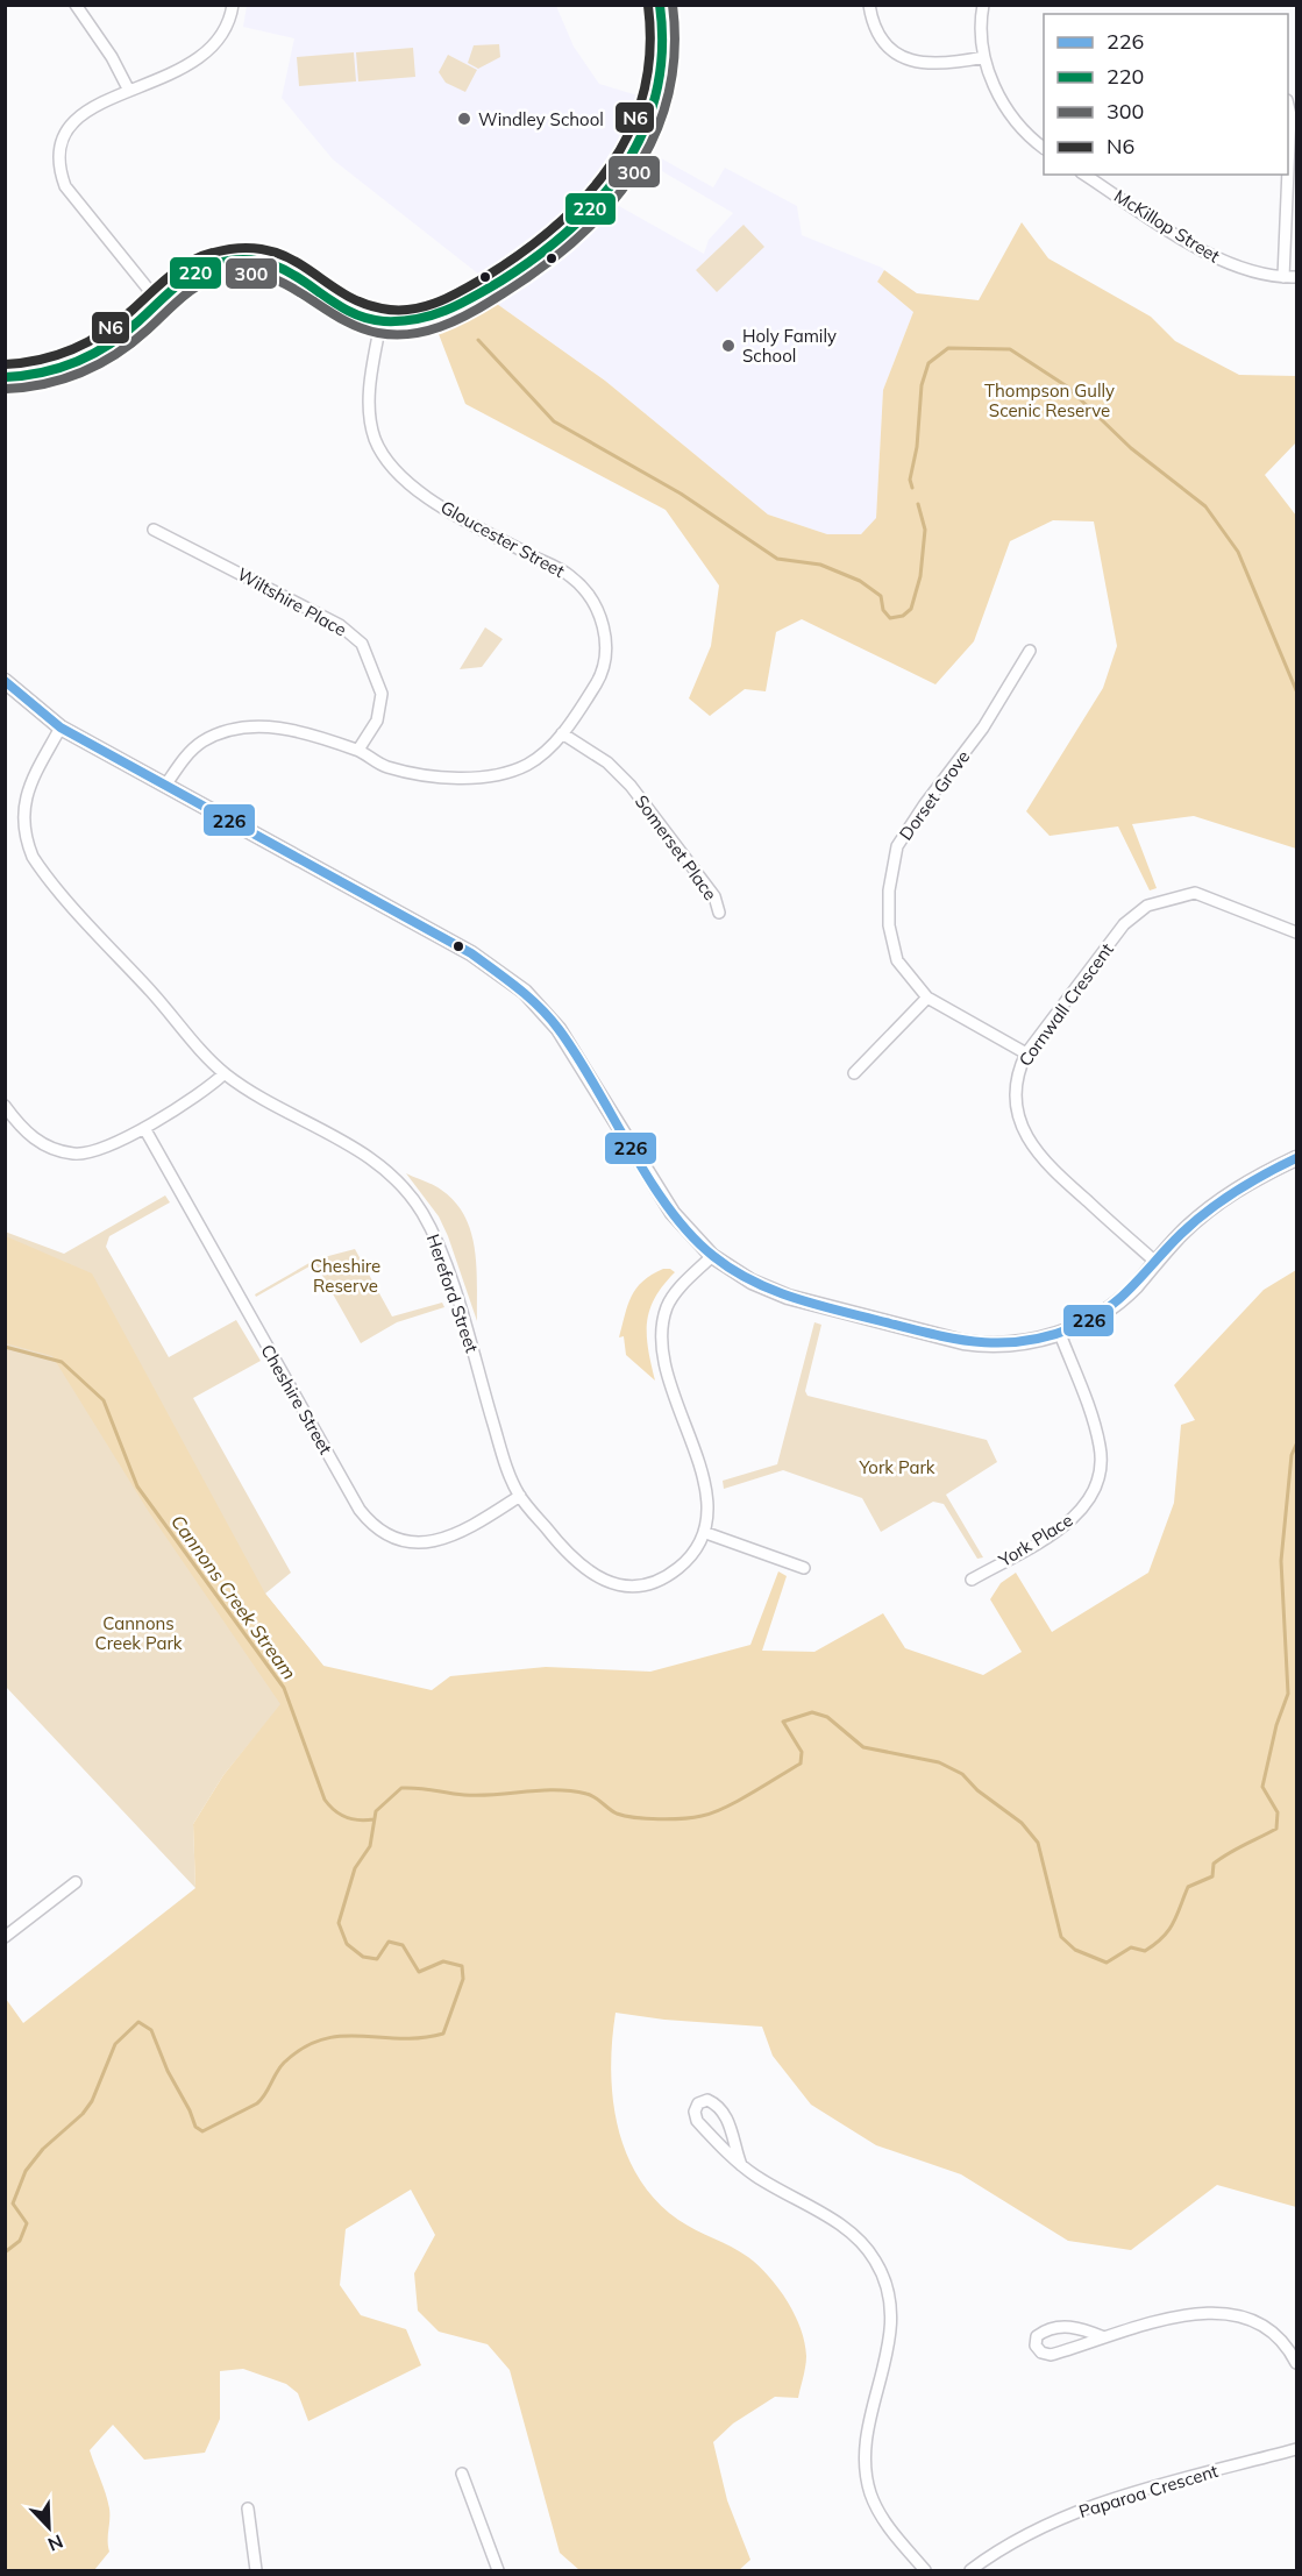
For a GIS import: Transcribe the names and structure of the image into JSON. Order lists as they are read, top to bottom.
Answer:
{
  "streets": {
    "street": [
      "McKillop Street",
      "Gloucester Street",
      "Wiltshire Place",
      "Dorset Grove",
      "Somerset Place",
      "Cornwall Crescent",
      "Hereford Street",
      "Cheshire Street",
      "York Place",
      "Paparoa Crescent"
    ]
  },
  "crossings": [
    ["Gloucester Street", "Wiltshire Place"],
    ["Gloucester Street", "Somerset Place"],
    ["Dorset Grove", "Cornwall Crescent"],
    ["Hereford Street", "Cheshire Street"]
  ],
  "water": ["Cannons Creek Stream"],
  "parks": [
    "Thompson Gully Scenic Reserve",
    "Cheshire Reserve",
    "York Park",
    "Cannons Creek Park"
  ],
  "places": ["Windley School", "Holy Family School"],
  "lines": [
    "transit line 220",
    "transit line 300",
    "transit line N6",
    "transit line 226"
  ],
  "legend": [
    "226",
    "220",
    "300",
    "N6"
  ],
  "north": "bottom right"
}
